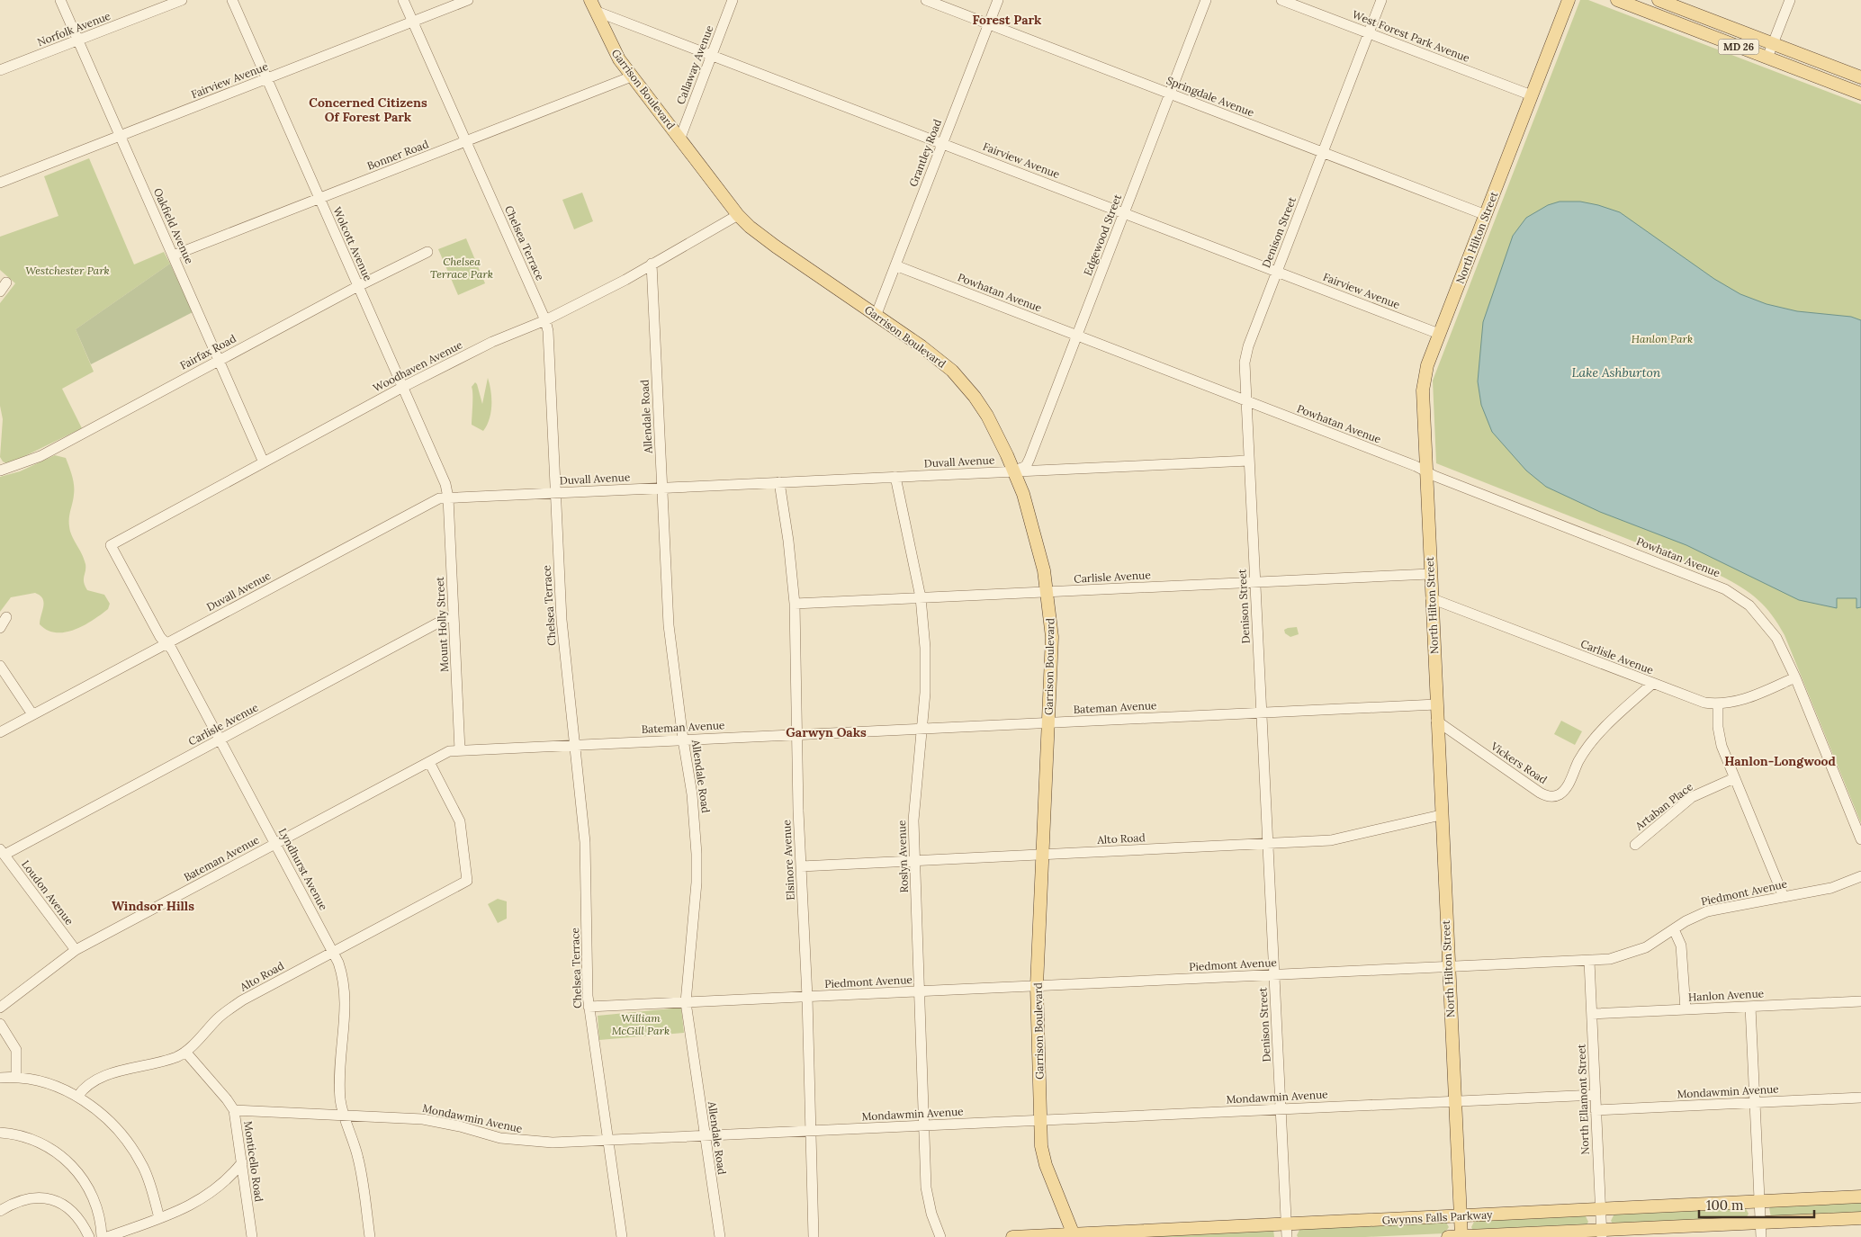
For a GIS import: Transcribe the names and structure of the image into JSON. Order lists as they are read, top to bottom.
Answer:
{
  "streets": {
    "main road": [
      "MD 26",
      "Garrison Boulevard",
      "North Hilton Street",
      "Gwynns Falls Parkway"
    ],
    "street": [
      "Norfolk Avenue",
      "West Forest Park Avenue",
      "Callaway Avenue",
      "Fairview Avenue",
      "Springdale Avenue",
      "Grantley Road",
      "Bonner Road",
      "Oakfield Avenue",
      "Denison Street",
      "Edgewood Street",
      "Chelsea Terrace",
      "Wolcott Avenue",
      "Powhatan Avenue",
      "Fairfax Road",
      "Woodhaven Avenue",
      "Allendale Road",
      "Duvall Avenue",
      "Carlisle Avenue",
      "Mount Holly Street",
      "Bateman Avenue",
      "Vickers Road",
      "Artaban Place",
      "Alto Road",
      "Roslyn Avenue",
      "Elsinore Avenue",
      "Lyndhurst Avenue",
      "Loudon Avenue",
      "Piedmont Avenue",
      "Hanlon Avenue",
      "Mondawmin Avenue",
      "North Ellamont Street",
      "Monticello Road"
    ]
  },
  "crossings": [
    ["Norfolk Avenue", "Oakfield Avenue"],
    ["West Forest Park Avenue", "Denison Street"],
    ["West Forest Park Avenue", "North Hilton Street"],
    ["Callaway Avenue", "Fairview Avenue"],
    ["Callaway Avenue", "Garrison Boulevard"],
    ["Fairview Avenue", "Garrison Boulevard"],
    ["Fairview Avenue", "Grantley Road"],
    ["Fairview Avenue", "Oakfield Avenue"],
    ["Fairview Avenue", "Denison Street"],
    ["Fairview Avenue", "Edgewood Street"],
    ["Fairview Avenue", "North Hilton Street"],
    ["Fairview Avenue", "Chelsea Terrace"],
    ["Fairview Avenue", "Wolcott Avenue"],
    ["Garrison Boulevard", "Grantley Road"],
    ["Garrison Boulevard", "Bonner Road"],
    ["Garrison Boulevard", "Edgewood Street"],
    ["Garrison Boulevard", "Woodhaven Avenue"],
    ["Garrison Boulevard", "Duvall Avenue"],
    ["Garrison Boulevard", "Carlisle Avenue"],
    ["Garrison Boulevard", "Bateman Avenue"],
    ["Garrison Boulevard", "Alto Road"],
    ["Garrison Boulevard", "Piedmont Avenue"],
    ["Garrison Boulevard", "Mondawmin Avenue"],
    ["Garrison Boulevard", "Gwynns Falls Parkway"],
    ["Springdale Avenue", "Grantley Road"],
    ["Springdale Avenue", "Denison Street"],
    ["Springdale Avenue", "Edgewood Street"],
    ["Springdale Avenue", "North Hilton Street"],
    ["Grantley Road", "Powhatan Avenue"],
    ["Bonner Road", "Oakfield Avenue"],
    ["Bonner Road", "Chelsea Terrace"],
    ["Bonner Road", "Wolcott Avenue"],
    ["Oakfield Avenue", "Fairfax Road"],
    ["Oakfield Avenue", "Woodhaven Avenue"],
    ["Denison Street", "Powhatan Avenue"],
    ["Denison Street", "Duvall Avenue"],
    ["Denison Street", "Carlisle Avenue"],
    ["Denison Street", "Bateman Avenue"],
    ["Denison Street", "Alto Road"],
    ["Denison Street", "Piedmont Avenue"],
    ["Denison Street", "Mondawmin Avenue"],
    ["Denison Street", "Gwynns Falls Parkway"],
    ["Edgewood Street", "Powhatan Avenue"],
    ["Edgewood Street", "Duvall Avenue"],
    ["North Hilton Street", "Powhatan Avenue"],
    ["North Hilton Street", "Carlisle Avenue"],
    ["North Hilton Street", "Bateman Avenue"],
    ["North Hilton Street", "Vickers Road"],
    ["North Hilton Street", "Alto Road"],
    ["North Hilton Street", "Piedmont Avenue"],
    ["North Hilton Street", "Mondawmin Avenue"],
    ["North Hilton Street", "Gwynns Falls Parkway"],
    ["Chelsea Terrace", "Woodhaven Avenue"],
    ["Chelsea Terrace", "Duvall Avenue"],
    ["Chelsea Terrace", "Bateman Avenue"],
    ["Chelsea Terrace", "Piedmont Avenue"],
    ["Chelsea Terrace", "Mondawmin Avenue"],
    ["Wolcott Avenue", "Fairfax Road"],
    ["Wolcott Avenue", "Woodhaven Avenue"],
    ["Wolcott Avenue", "Duvall Avenue"],
    ["Wolcott Avenue", "Mount Holly Street"],
    ["Powhatan Avenue", "Carlisle Avenue"],
    ["Woodhaven Avenue", "Allendale Road"],
    ["Woodhaven Avenue", "Lyndhurst Avenue"],
    ["Allendale Road", "Duvall Avenue"],
    ["Allendale Road", "Bateman Avenue"],
    ["Allendale Road", "Piedmont Avenue"],
    ["Allendale Road", "Mondawmin Avenue"],
    ["Duvall Avenue", "Mount Holly Street"],
    ["Duvall Avenue", "Roslyn Avenue"],
    ["Duvall Avenue", "Elsinore Avenue"],
    ["Duvall Avenue", "Lyndhurst Avenue"],
    ["Carlisle Avenue", "Mount Holly Street"],
    ["Carlisle Avenue", "Vickers Road"],
    ["Carlisle Avenue", "Roslyn Avenue"],
    ["Carlisle Avenue", "Elsinore Avenue"],
    ["Carlisle Avenue", "Lyndhurst Avenue"],
    ["Carlisle Avenue", "Loudon Avenue"],
    ["Mount Holly Street", "Bateman Avenue"],
    ["Bateman Avenue", "Alto Road"],
    ["Bateman Avenue", "Roslyn Avenue"],
    ["Bateman Avenue", "Elsinore Avenue"],
    ["Bateman Avenue", "Lyndhurst Avenue"],
    ["Bateman Avenue", "Loudon Avenue"],
    ["Alto Road", "Roslyn Avenue"],
    ["Alto Road", "Elsinore Avenue"],
    ["Alto Road", "Lyndhurst Avenue"],
    ["Alto Road", "Monticello Road"],
    ["Roslyn Avenue", "Piedmont Avenue"],
    ["Roslyn Avenue", "Mondawmin Avenue"],
    ["Elsinore Avenue", "Piedmont Avenue"],
    ["Elsinore Avenue", "Mondawmin Avenue"],
    ["Lyndhurst Avenue", "Mondawmin Avenue"],
    ["Piedmont Avenue", "North Ellamont Street"],
    ["Hanlon Avenue", "North Ellamont Street"],
    ["Mondawmin Avenue", "North Ellamont Street"],
    ["Mondawmin Avenue", "Monticello Road"],
    ["North Ellamont Street", "Gwynns Falls Parkway"]
  ],
  "districts": [
    "Forest Park",
    "Concerned Citizens Of Forest Park",
    "Garwyn Oaks",
    "Hanlon-Longwood",
    "Windsor Hills"
  ],
  "water": ["Lake Ashburton"],
  "parks": [
    "Chelsea Terrace Park",
    "Westchester Park",
    "Hanlon Park",
    "William McGill Park"
  ],
  "scale_bar": "100 m"
}
